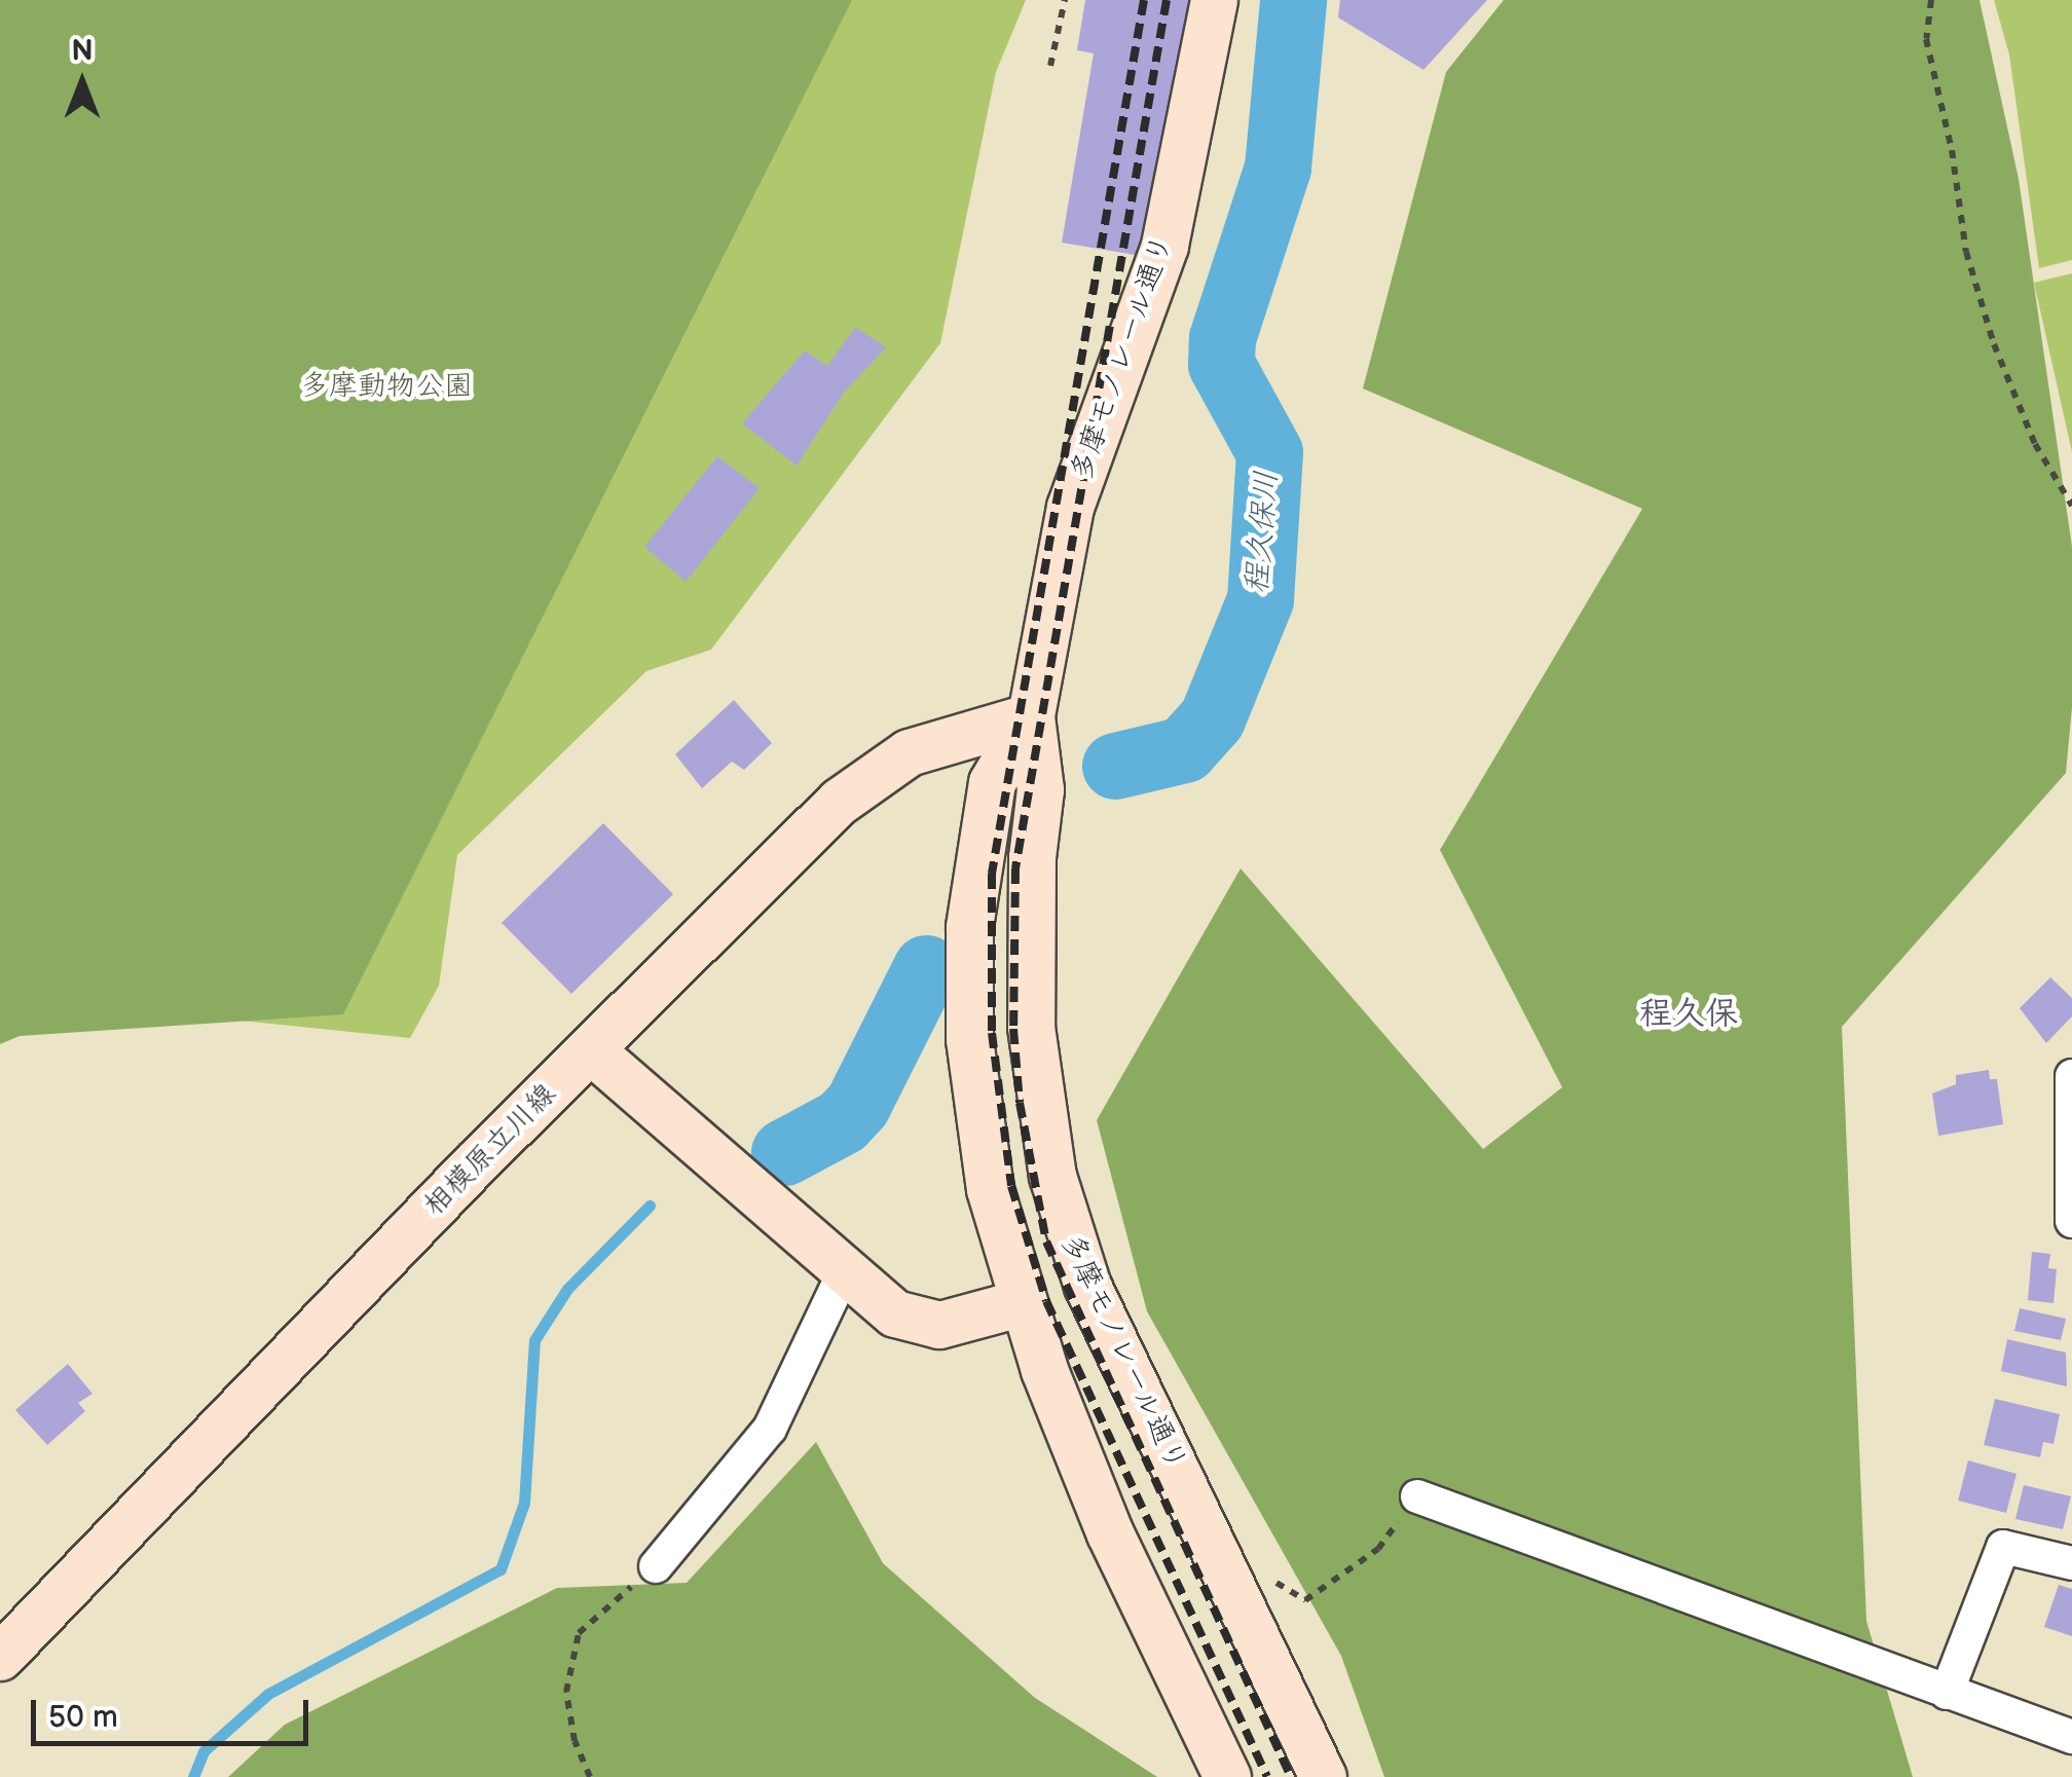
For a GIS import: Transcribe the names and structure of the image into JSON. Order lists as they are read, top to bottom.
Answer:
{
  "streets": {
    "main road": ["多摩モノレール通り", "相模原立川線"]
  },
  "crossings": [
    ["多摩モノレール通り", "相模原立川線"]
  ],
  "districts": ["程久保"],
  "water": ["程久保川"],
  "parks": ["多摩動物公園"],
  "scale_bar": "50 m",
  "north": "top"
}
